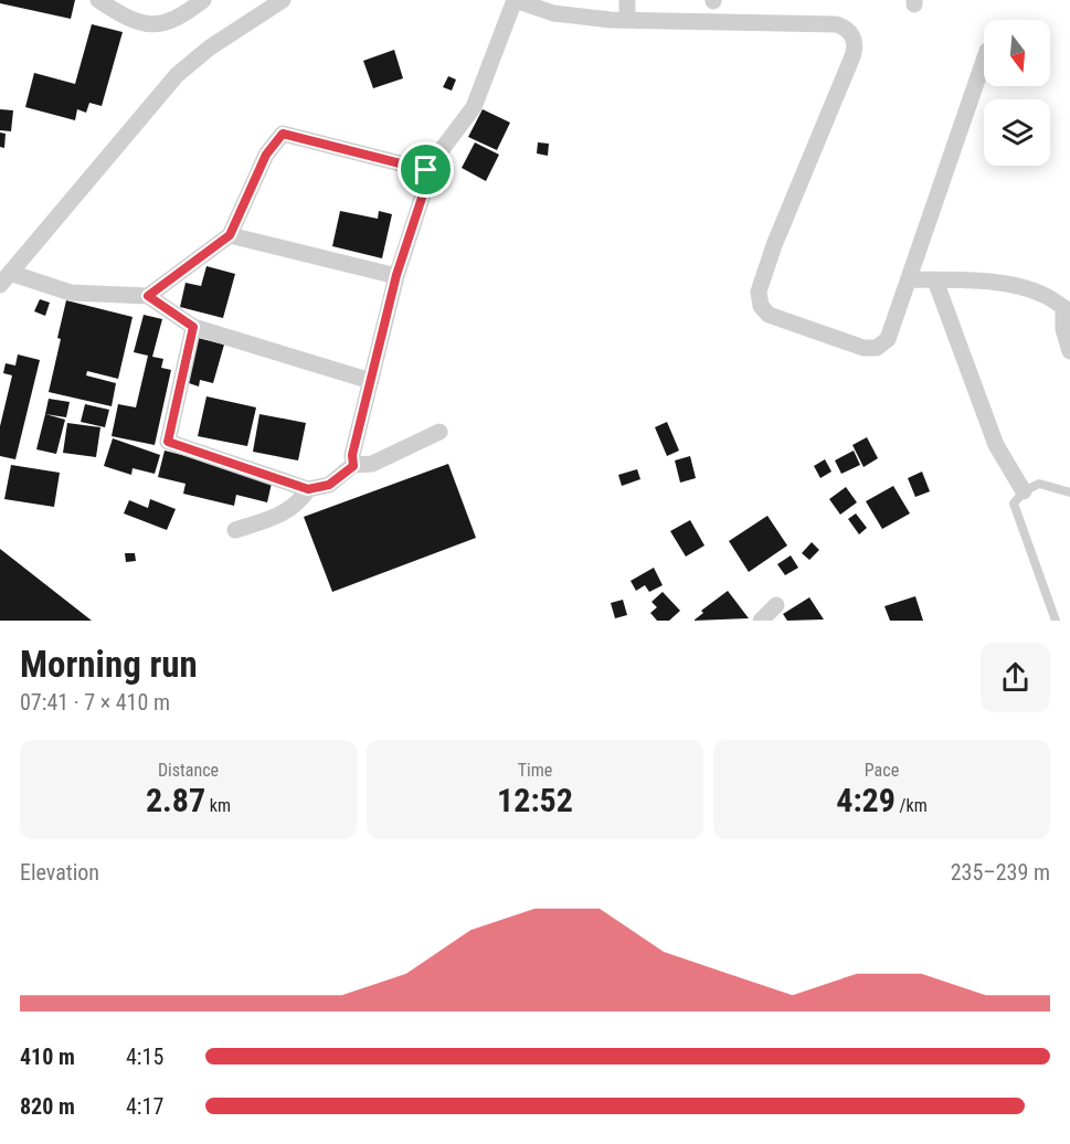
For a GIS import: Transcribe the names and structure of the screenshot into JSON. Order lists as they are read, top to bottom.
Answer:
{
  "north": "bottom",
  "page": {
    "heading": ["Morning run", "07:41 · 7 × 410 m"],
    "stats": [
      ["Distance", "2.87 km"],
      ["Time", "12:52"],
      ["Pace", "4:29 /km"]
    ],
    "chart": ["Elevation", "235–239 m"],
    "list": [
      {
        "name": "410 m",
        "note": "4:15"
      },
      {
        "name": "820 m",
        "note": "4:17"
      }
    ]
  }
}
